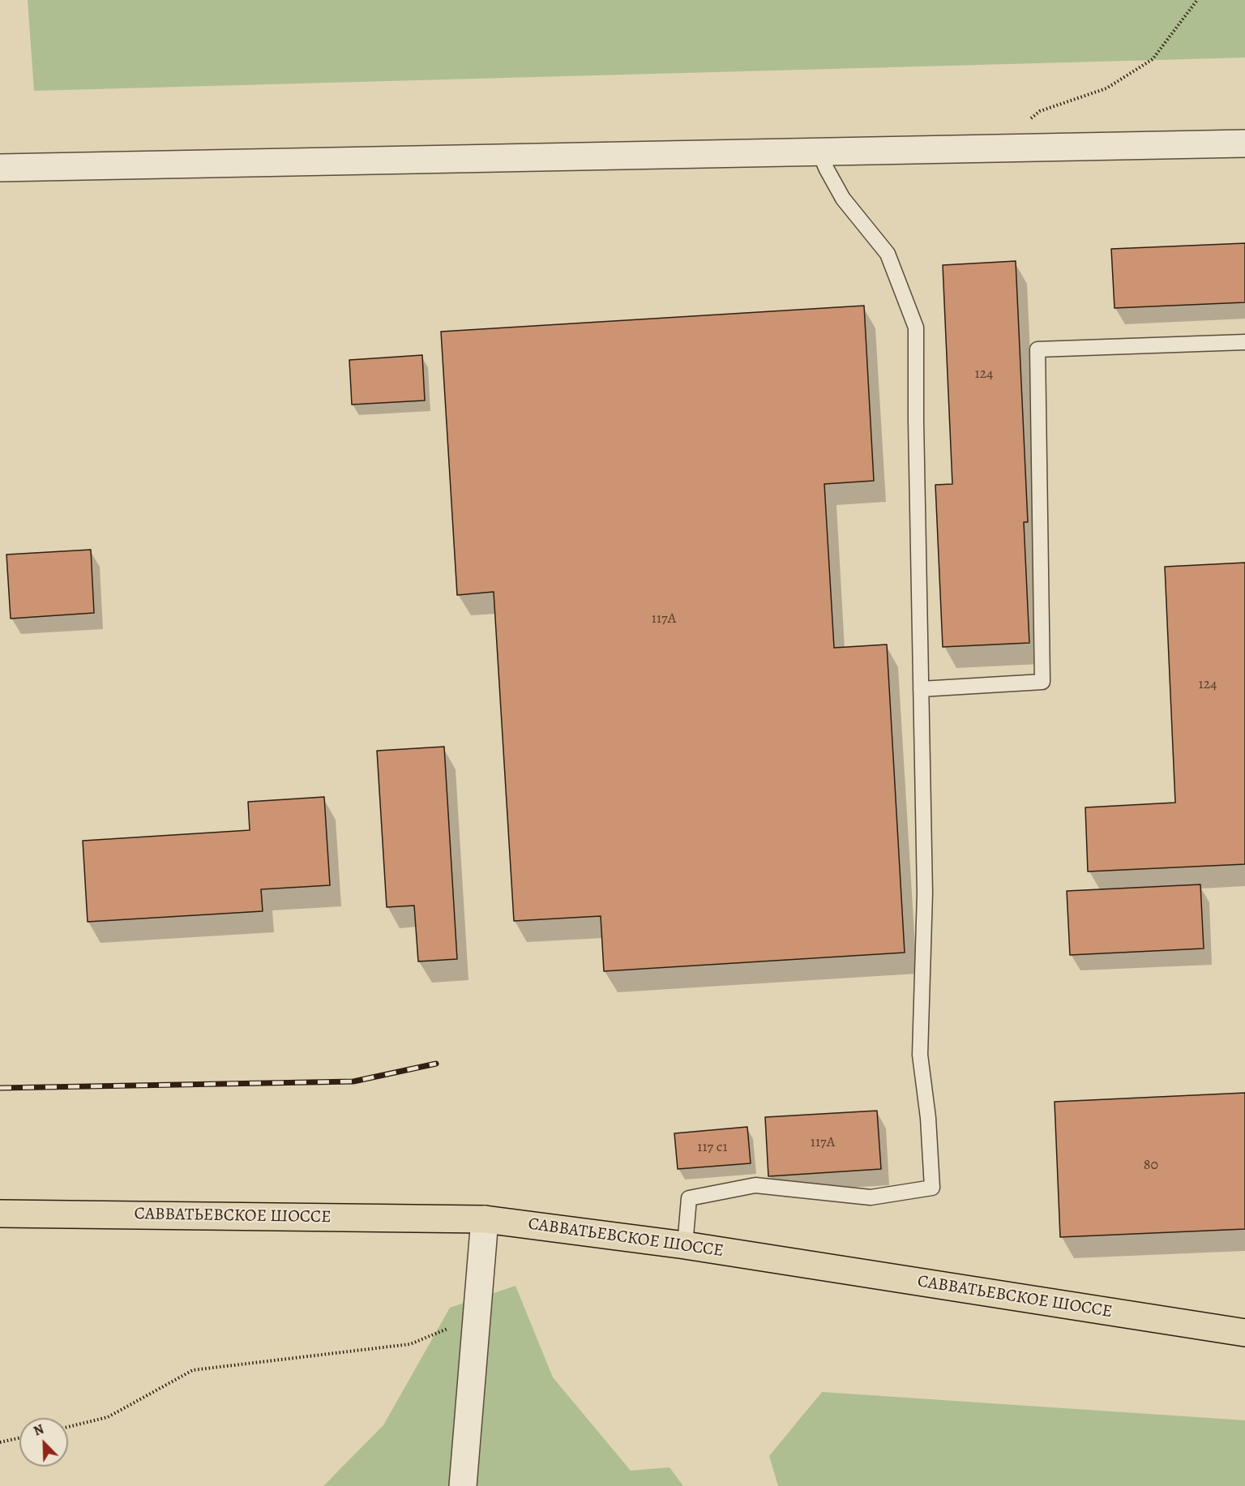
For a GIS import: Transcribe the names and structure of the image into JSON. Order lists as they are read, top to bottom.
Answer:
{
  "streets": {
    "main road": ["САВВАТЬЕВСКОЕ ШОССЕ"]
  },
  "house_numbers": [
    "124",
    "117А",
    "124",
    "117А",
    "117 с1",
    "80"
  ],
  "north": "top left"
}
